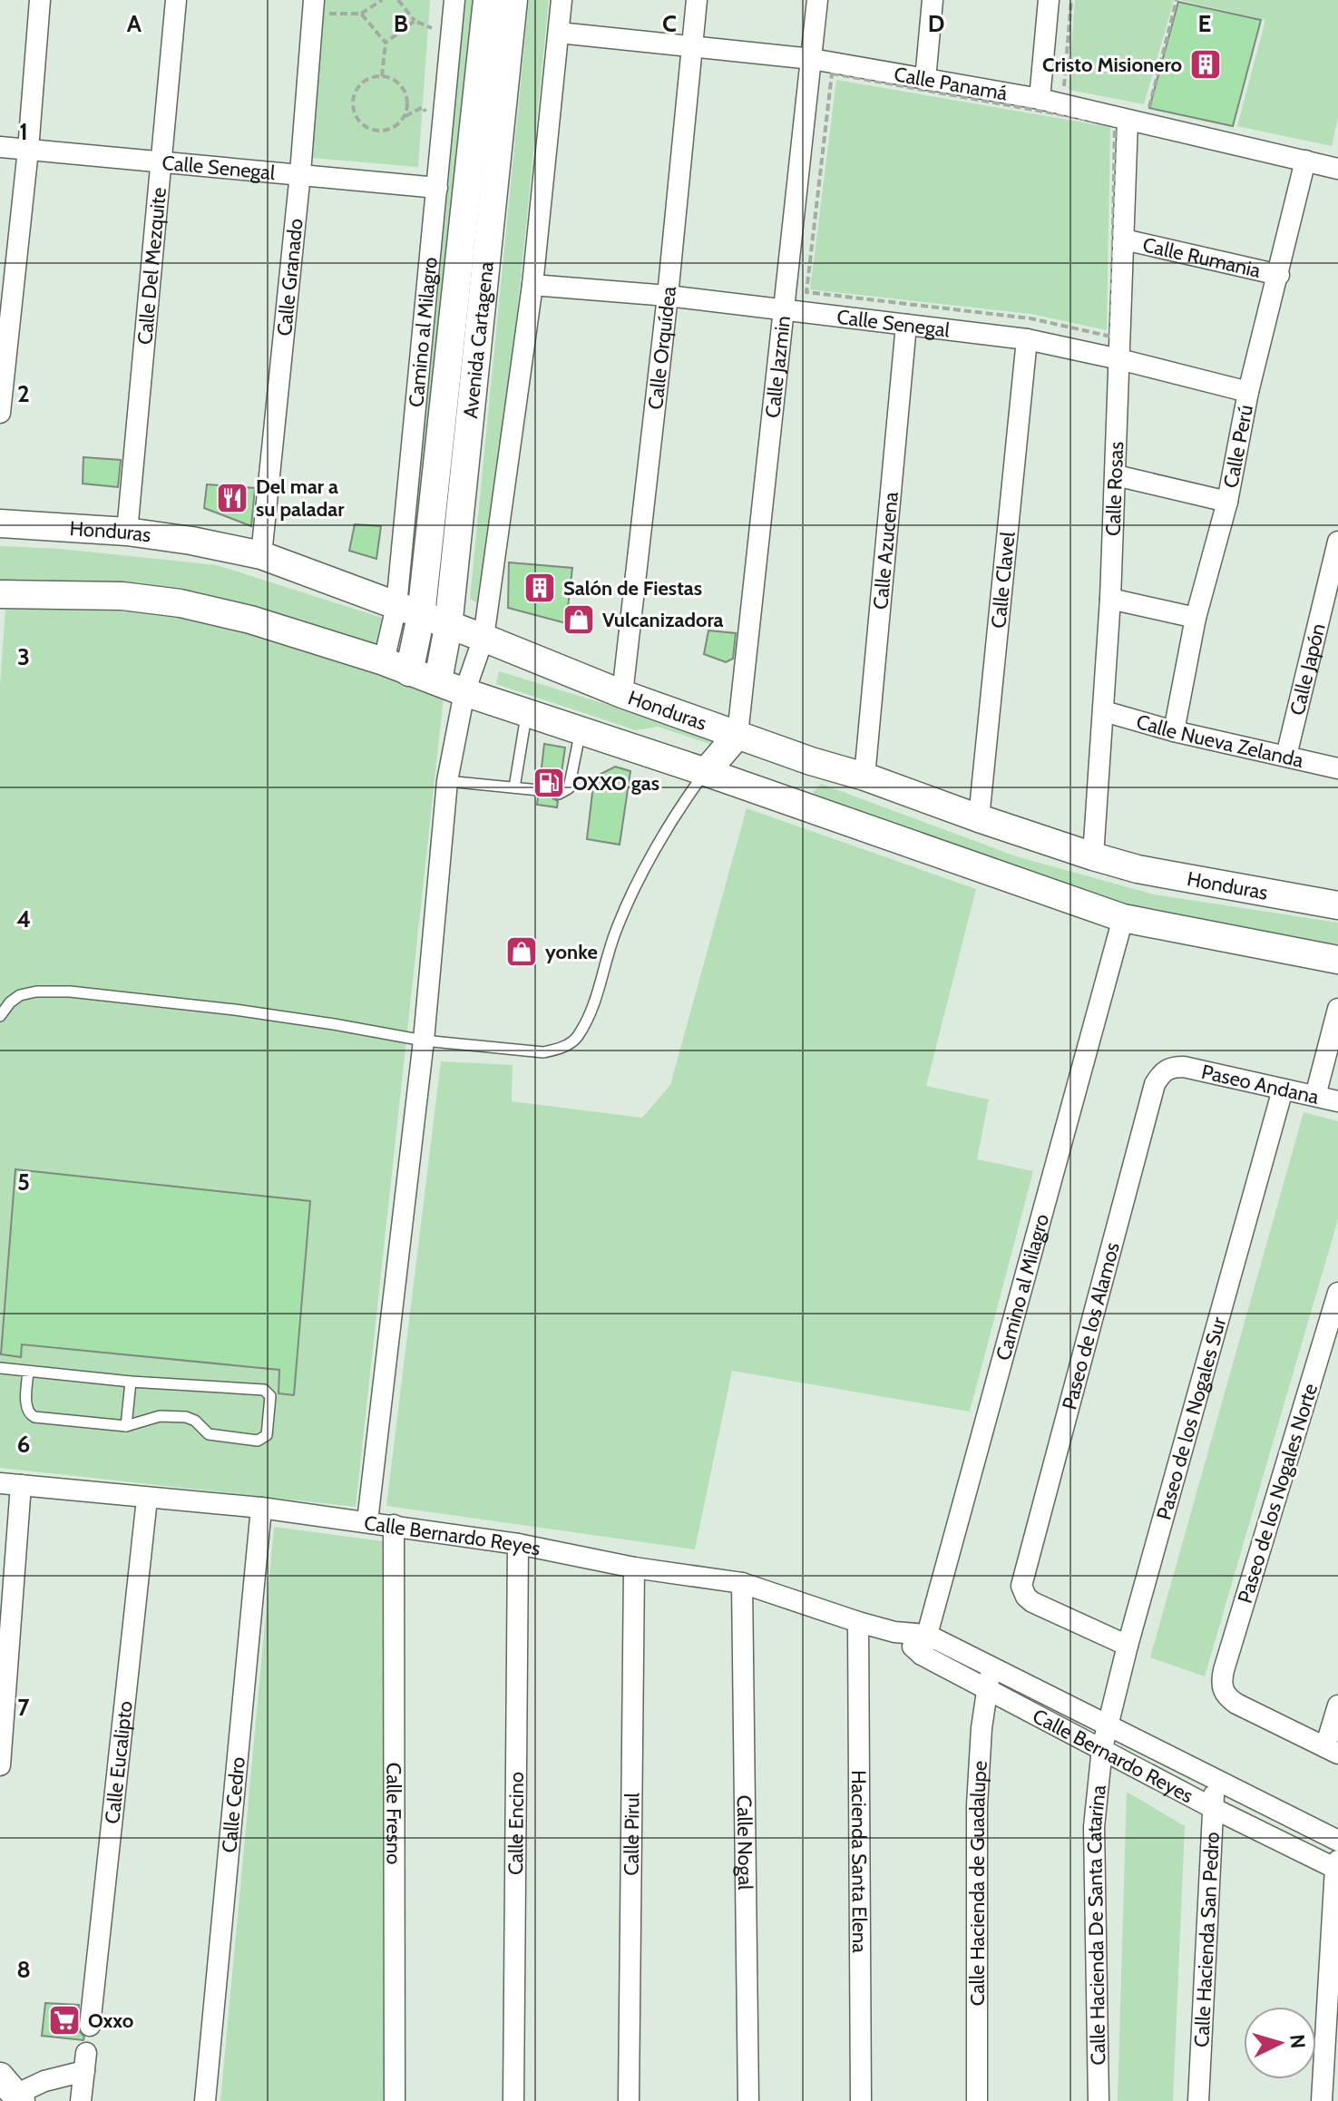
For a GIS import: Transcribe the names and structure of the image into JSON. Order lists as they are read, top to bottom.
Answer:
{
  "streets": {
    "street": [
      "Calle Panamá",
      "Calle Senegal",
      "Calle Rumania",
      "Calle Del Mezquite",
      "Calle Granado",
      "Camino al Milagro",
      "Avenida Cartagena",
      "Calle Orquídea",
      "Calle Jazmin",
      "Calle Perú",
      "Calle Rosas",
      "Honduras",
      "Calle Azucena",
      "Calle Clavel",
      "Calle Japón",
      "Calle Nueva Zelanda",
      "Paseo Andana",
      "Paseo de los Alamos",
      "Paseo de los Nogales Sur",
      "Paseo de los Nogales Norte",
      "Calle Bernardo Reyes",
      "Calle Eucalipto",
      "Calle Cedro",
      "Calle Fresno",
      "Calle Encino",
      "Calle Pirul",
      "Calle Nogal",
      "Hacienda Santa Elena",
      "Calle Hacienda de Guadalupe",
      "Calle Hacienda De Santa Catarina",
      "Calle Hacienda San Pedro"
    ]
  },
  "crossings": [
    ["Calle Panamá", "Calle Orquídea"],
    ["Calle Panamá", "Calle Jazmin"],
    ["Calle Panamá", "Calle Perú"],
    ["Calle Panamá", "Calle Rosas"],
    ["Calle Senegal", "Calle Del Mezquite"],
    ["Calle Senegal", "Calle Granado"],
    ["Calle Senegal", "Camino al Milagro"],
    ["Calle Senegal", "Calle Orquídea"],
    ["Calle Senegal", "Calle Jazmin"],
    ["Calle Senegal", "Calle Perú"],
    ["Calle Senegal", "Calle Rosas"],
    ["Calle Senegal", "Calle Azucena"],
    ["Calle Senegal", "Calle Clavel"],
    ["Calle Rumania", "Calle Perú"],
    ["Calle Rumania", "Calle Rosas"],
    ["Calle Del Mezquite", "Honduras"],
    ["Calle Granado", "Honduras"],
    ["Camino al Milagro", "Avenida Cartagena"],
    ["Camino al Milagro", "Honduras"],
    ["Camino al Milagro", "Calle Bernardo Reyes"],
    ["Avenida Cartagena", "Honduras"],
    ["Calle Orquídea", "Honduras"],
    ["Calle Jazmin", "Honduras"],
    ["Calle Perú", "Calle Nueva Zelanda"],
    ["Calle Rosas", "Honduras"],
    ["Calle Rosas", "Calle Nueva Zelanda"],
    ["Honduras", "Calle Azucena"],
    ["Honduras", "Calle Clavel"],
    ["Calle Japón", "Calle Nueva Zelanda"],
    ["Paseo Andana", "Paseo de los Alamos"],
    ["Paseo Andana", "Paseo de los Nogales Sur"],
    ["Paseo de los Alamos", "Paseo de los Nogales Sur"],
    ["Paseo de los Nogales Sur", "Calle Bernardo Reyes"],
    ["Paseo de los Nogales Sur", "Calle Hacienda De Santa Catarina"],
    ["Calle Bernardo Reyes", "Calle Eucalipto"],
    ["Calle Bernardo Reyes", "Calle Cedro"],
    ["Calle Bernardo Reyes", "Calle Fresno"],
    ["Calle Bernardo Reyes", "Calle Encino"],
    ["Calle Bernardo Reyes", "Calle Pirul"],
    ["Calle Bernardo Reyes", "Calle Nogal"],
    ["Calle Bernardo Reyes", "Hacienda Santa Elena"],
    ["Calle Bernardo Reyes", "Calle Hacienda de Guadalupe"],
    ["Calle Bernardo Reyes", "Calle Hacienda De Santa Catarina"],
    ["Calle Bernardo Reyes", "Calle Hacienda San Pedro"]
  ],
  "places": {
    "building": ["Cristo Misionero", "Salón de Fiestas"],
    "restaurant": ["Del mar a su paladar"],
    "shop": ["Vulcanizadora", "yonke"],
    "fuel station": ["OXXO gas"],
    "supermarket": ["Oxxo"]
  },
  "north": "right",
  "grid": {
    "columns": [
      "A",
      "B",
      "C",
      "D",
      "E"
    ],
    "rows": [
      "1",
      "2",
      "3",
      "4",
      "5",
      "6",
      "7",
      "8"
    ]
  }
}
